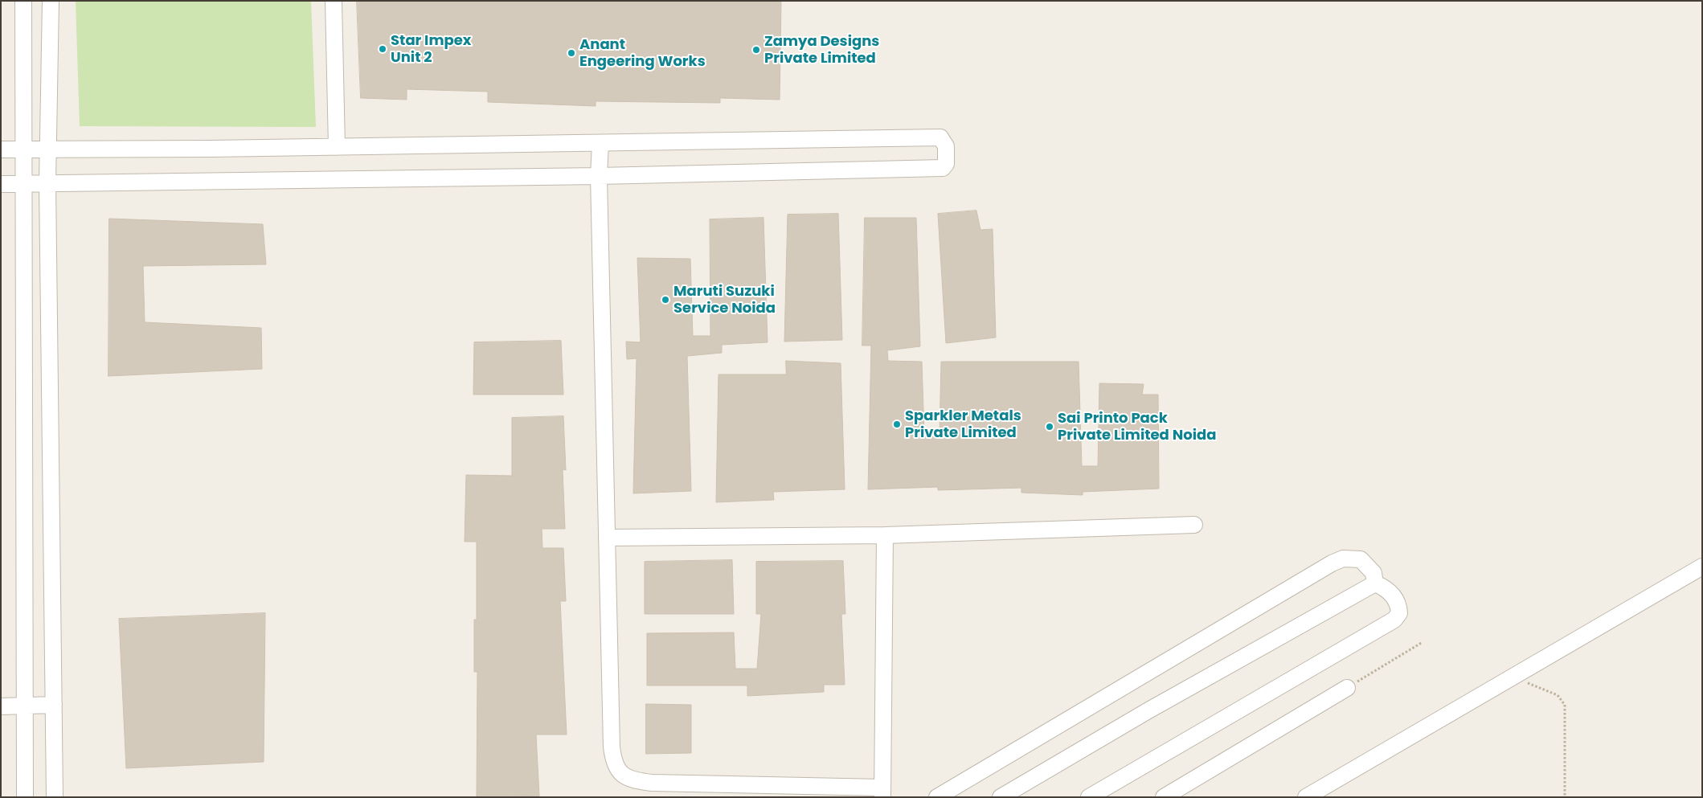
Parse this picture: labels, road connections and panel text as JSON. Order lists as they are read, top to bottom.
{
  "places": [
    "Star Impex Unit 2",
    "Zamya Designs Private Limited",
    "Anant Engeering Works",
    "Maruti Suzuki Service Noida",
    "Sparkler Metals Private Limited",
    "Sai Printo Pack Private Limited Noida"
  ]
}
